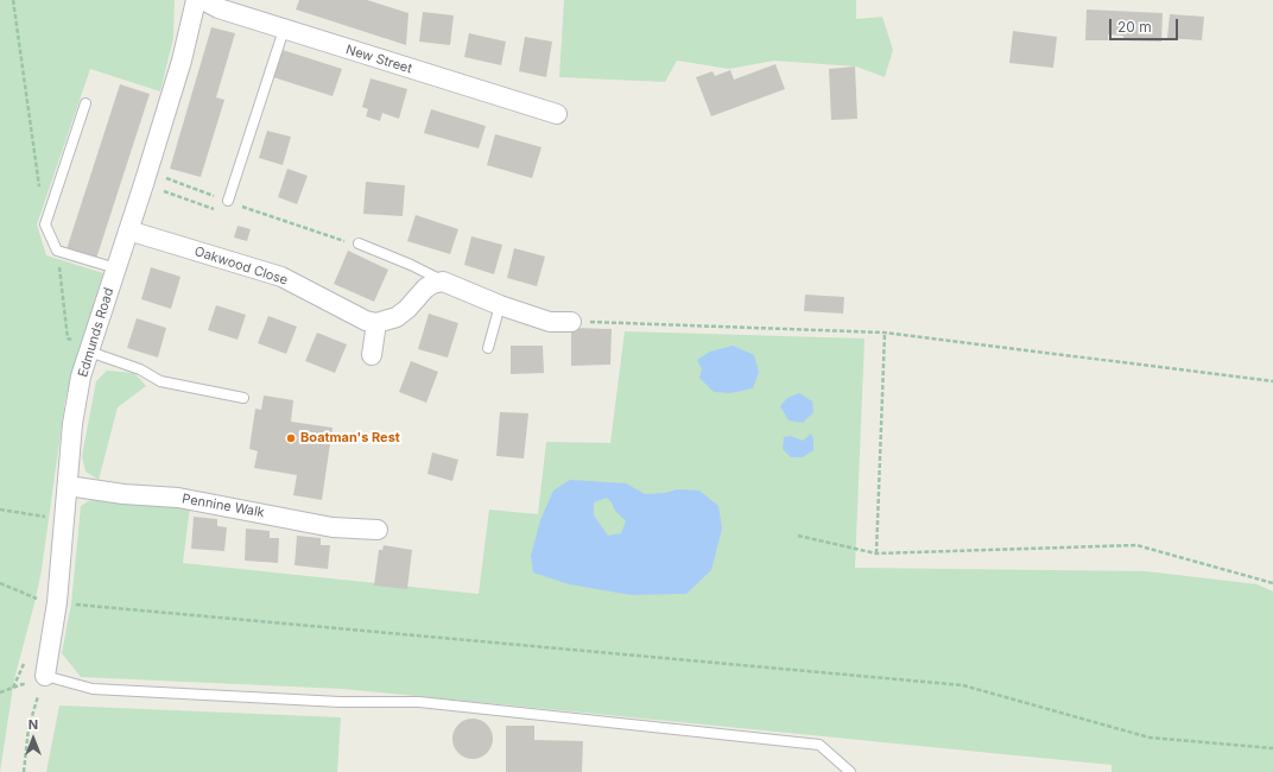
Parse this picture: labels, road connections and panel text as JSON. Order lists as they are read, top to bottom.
{
  "streets": {
    "street": [
      "New Street",
      "Oakwood Close",
      "Edmunds Road",
      "Pennine Walk"
    ]
  },
  "crossings": [
    ["Oakwood Close", "Edmunds Road"],
    ["Edmunds Road", "Pennine Walk"]
  ],
  "places": ["Boatman's Rest"],
  "scale_bar": "20 m",
  "north": "top"
}
